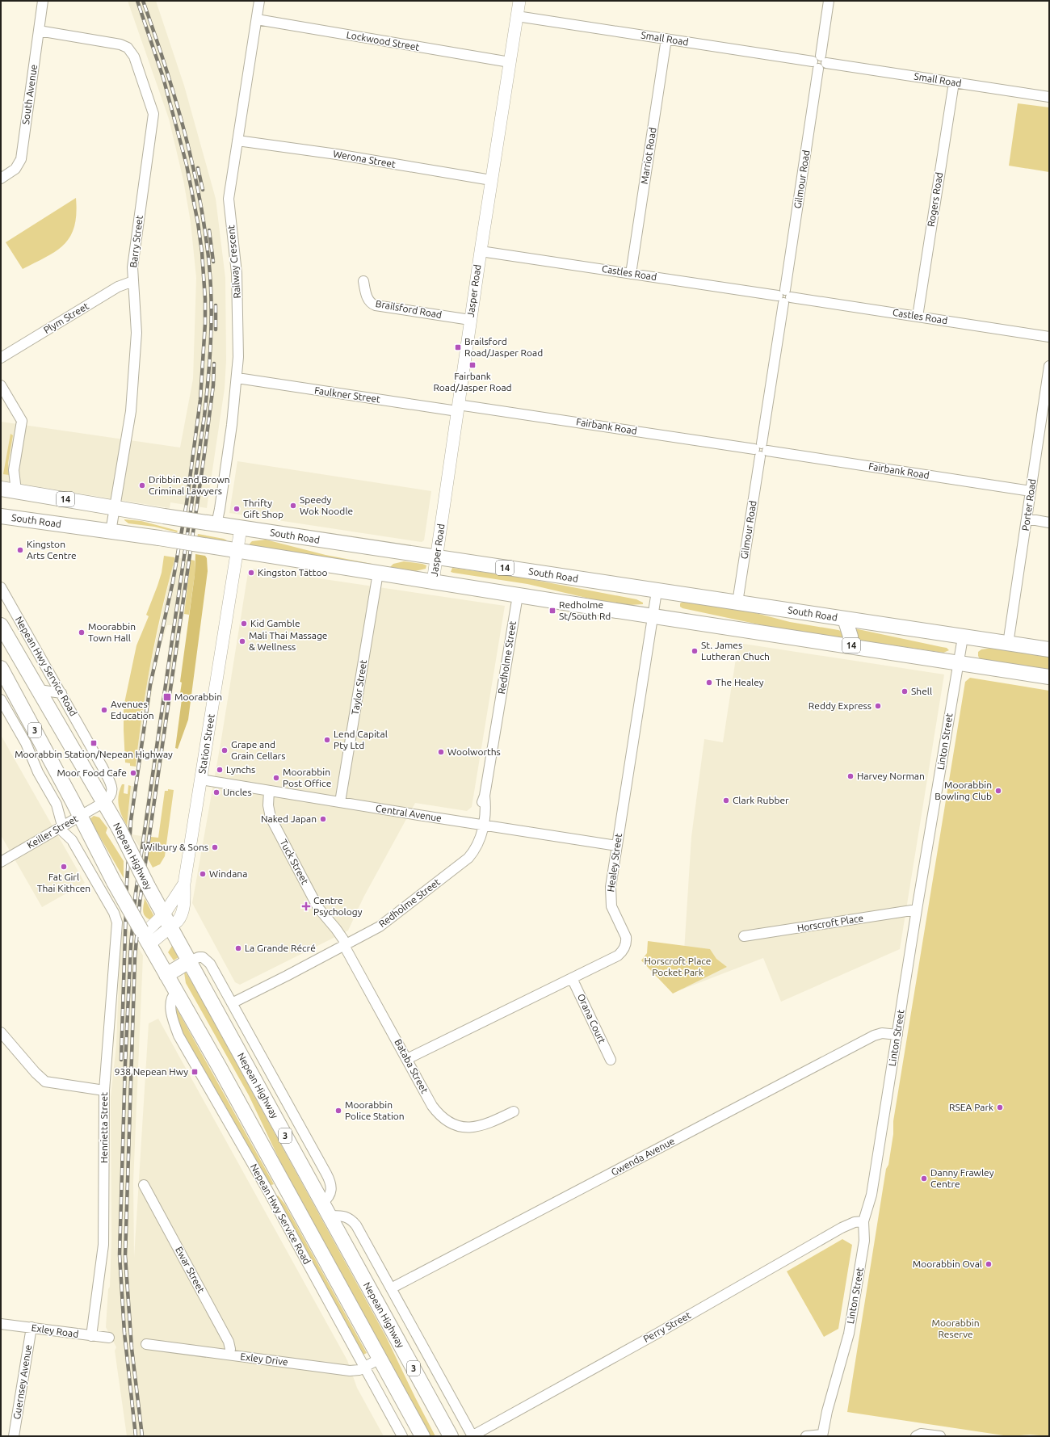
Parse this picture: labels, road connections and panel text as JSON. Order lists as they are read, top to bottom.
{
  "streets": {
    "highway": [
      "14",
      "South Road",
      "3",
      "Nepean Highway"
    ],
    "main road": ["Jasper Road", "Station Street"],
    "street": [
      "Small Road",
      "Lockwood Street",
      "South Avenue",
      "Marriot Road",
      "Werona Street",
      "Gilmour Road",
      "Rogers Road",
      "Barry Street",
      "Railway Crescent",
      "Castles Road",
      "Brailsford Road",
      "Plym Street",
      "Faulkner Street",
      "Fairbank Road",
      "Porter Road",
      "Redholme Street",
      "Nepean Hwy Service Road",
      "Taylor Street",
      "Linton Street",
      "Central Avenue",
      "Keiller Street",
      "Tuck Street",
      "Healey Street",
      "Horscroft Place",
      "Orana Court",
      "Bataba Street",
      "Henrietta Street",
      "Gwenda Avenue",
      "Ewar Street",
      "Perry Street",
      "Exley Road",
      "Exley Drive",
      "Guernsey Avenue"
    ]
  },
  "crossings": [
    ["Small Road", "Marriot Road"],
    ["Small Road", "Gilmour Road"],
    ["Small Road", "Rogers Road"],
    ["Small Road", "Jasper Road"],
    ["Lockwood Street", "Railway Crescent"],
    ["Lockwood Street", "Jasper Road"],
    ["South Avenue", "Barry Street"],
    ["Marriot Road", "Castles Road"],
    ["Werona Street", "Railway Crescent"],
    ["Werona Street", "Jasper Road"],
    ["Gilmour Road", "Castles Road"],
    ["Gilmour Road", "Fairbank Road"],
    ["Gilmour Road", "South Road"],
    ["Rogers Road", "Castles Road"],
    ["Barry Street", "Plym Street"],
    ["Barry Street", "South Road"],
    ["Railway Crescent", "Faulkner Street"],
    ["Railway Crescent", "South Road"],
    ["Castles Road", "Jasper Road"],
    ["Jasper Road", "Brailsford Road"],
    ["Jasper Road", "Faulkner Street"],
    ["Jasper Road", "Fairbank Road"],
    ["Jasper Road", "South Road"],
    ["Faulkner Street", "Fairbank Road"],
    ["Fairbank Road", "Porter Road"],
    ["Porter Road", "South Road"],
    ["South Road", "Redholme Street"],
    ["South Road", "Taylor Street"],
    ["South Road", "Linton Street"],
    ["South Road", "Station Street"],
    ["South Road", "Healey Street"],
    ["Redholme Street", "Central Avenue"],
    ["Redholme Street", "Tuck Street"],
    ["Redholme Street", "Bataba Street"],
    ["Nepean Hwy Service Road", "3"],
    ["Nepean Hwy Service Road", "Keiller Street"],
    ["Nepean Hwy Service Road", "Nepean Highway"],
    ["Nepean Hwy Service Road", "Exley Drive"],
    ["Taylor Street", "Central Avenue"],
    ["3", "Station Street"],
    ["3", "Keiller Street"],
    ["3", "Exley Drive"],
    ["Linton Street", "Horscroft Place"],
    ["Linton Street", "Gwenda Avenue"],
    ["Linton Street", "Perry Street"],
    ["Station Street", "Central Avenue"],
    ["Station Street", "Nepean Highway"],
    ["Central Avenue", "Tuck Street"],
    ["Central Avenue", "Healey Street"],
    ["Keiller Street", "Nepean Highway"],
    ["Keiller Street", "Henrietta Street"],
    ["Tuck Street", "Bataba Street"],
    ["Healey Street", "Orana Court"],
    ["Healey Street", "Bataba Street"],
    ["Henrietta Street", "Exley Road"],
    ["Ewar Street", "Exley Drive"],
    ["Exley Road", "Guernsey Avenue"]
  ],
  "parks": ["Horscroft Place Pocket Park", "Moorabbin Reserve"],
  "places": {
    "transit": [
      "Brailsford Road/Jasper Road",
      "Fairbank Road/Jasper Road",
      "Redholme St/South Rd",
      "Moorabbin",
      "Moorabbin Station/Nepean Highway",
      "938 Nepean Hwy"
    ],
    "other": [
      "Dribbin and Brown Criminal Lawyers",
      "Speedy Wok Noodle",
      "Thrifty Gift Shop",
      "Kingston Arts Centre",
      "Kingston Tattoo",
      "Kid Gamble",
      "Moorabbin Town Hall",
      "Mali Thai Massage & Wellness",
      "St. James Lutheran Chuch",
      "The Healey",
      "Shell",
      "Reddy Express",
      "Avenues Education",
      "Lend Capital Pty Ltd",
      "Grape and Grain Cellars",
      "Woolworths",
      "Lynchs",
      "Moor Food Cafe",
      "Harvey Norman",
      "Moorabbin Post Office",
      "Moorabbin Bowling Club",
      "Uncles",
      "Clark Rubber",
      "Naked Japan",
      "Wilbury & Sons",
      "Fat Girl Thai Kithcen",
      "Windana",
      "La Grande Récré",
      "RSEA Park",
      "Moorabbin Police Station",
      "Danny Frawley Centre",
      "Moorabbin Oval"
    ],
    "health": ["Centre Psychology"]
  }
}
